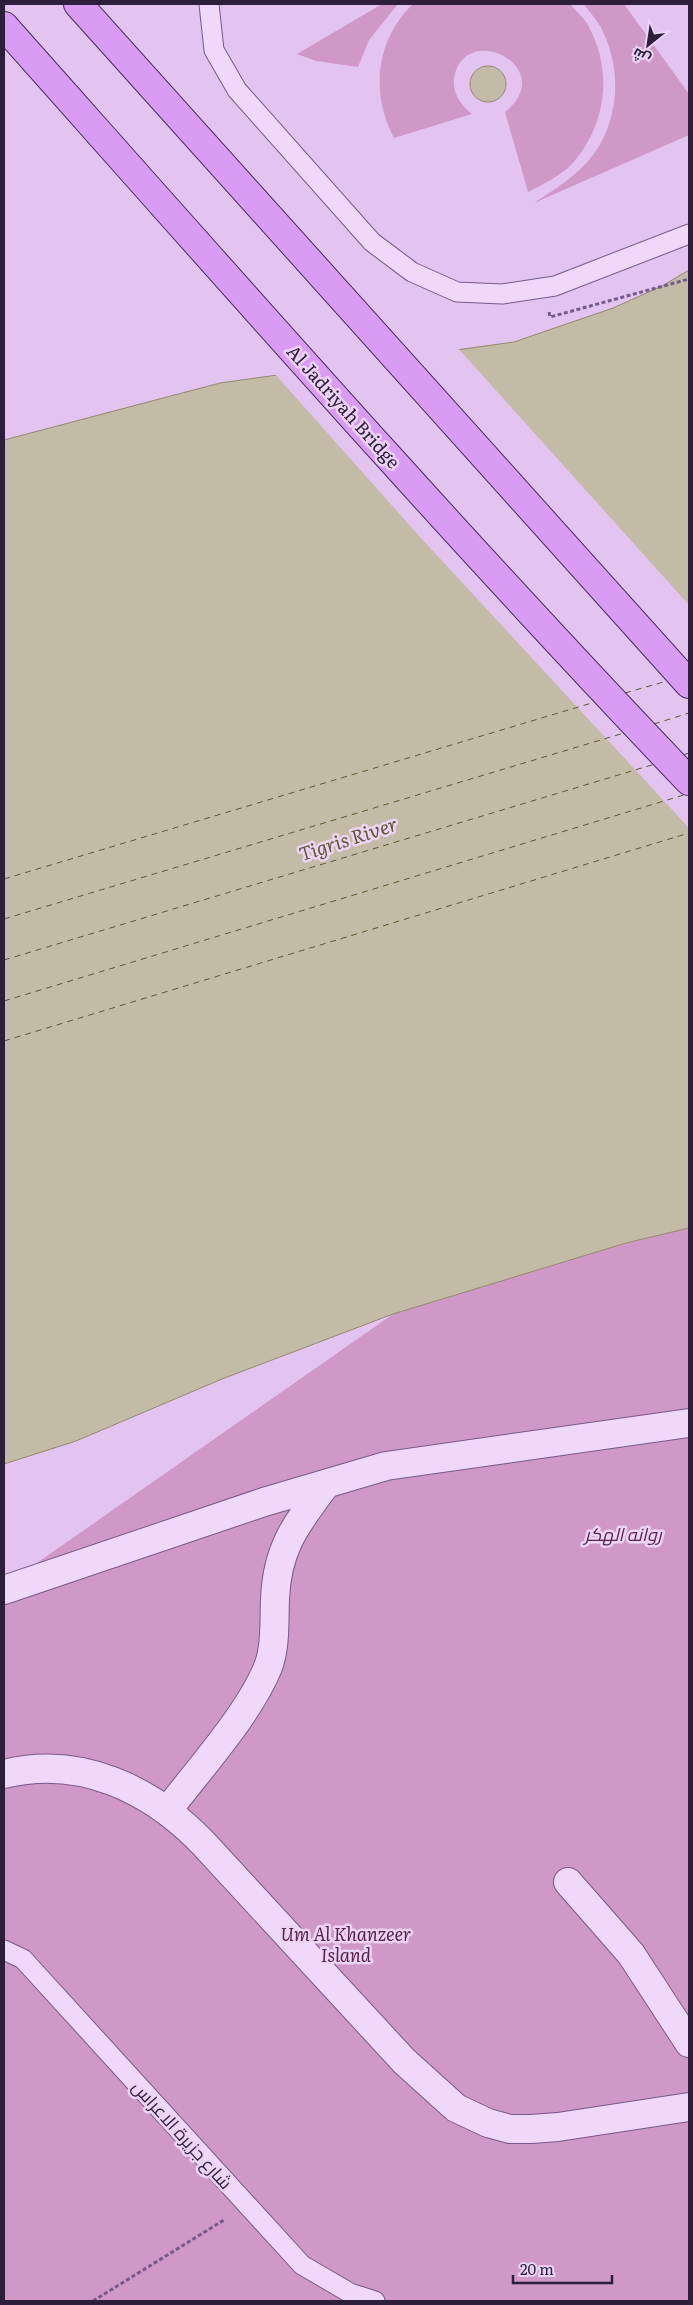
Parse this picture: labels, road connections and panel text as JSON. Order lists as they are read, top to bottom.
{
  "streets": {
    "main road": ["Al Jadriyah Bridge"],
    "lane": ["شارع جزيرة الاعراس"]
  },
  "water": ["Tigris River"],
  "parks": ["روانه الهكر", "Um Al Khanzeer Island"],
  "scale_bar": "20 m",
  "north": "bottom left"
}
